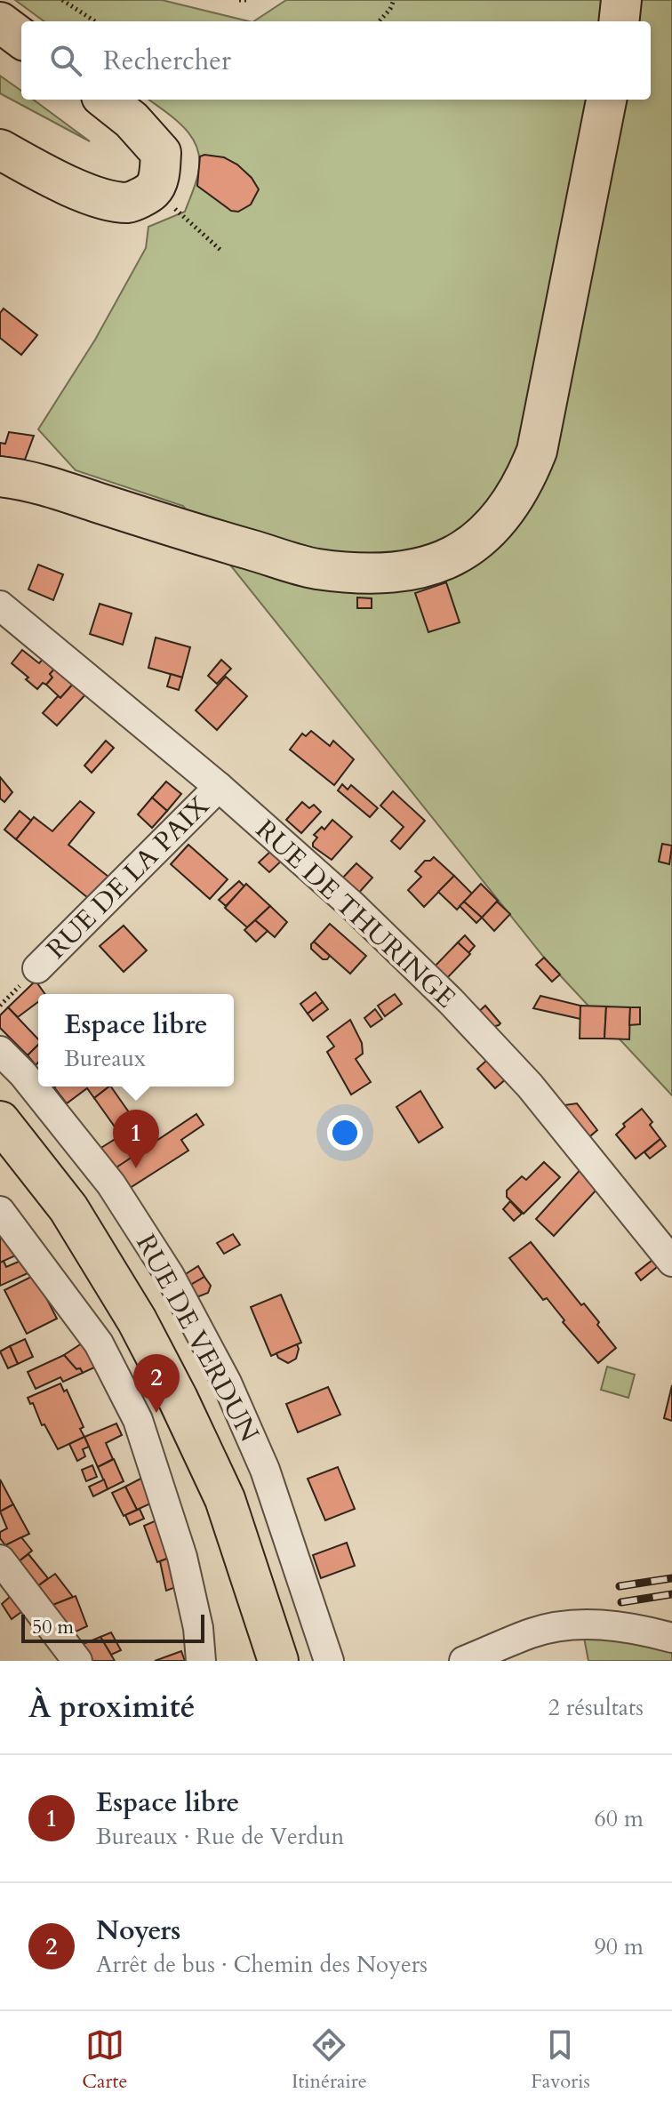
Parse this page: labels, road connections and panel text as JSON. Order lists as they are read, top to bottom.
{
  "streets": {
    "street": ["RUE DE LA PAIX", "RUE DE THURINGE", "RUE DE VERDUN"]
  },
  "crossings": [
    ["RUE DE LA PAIX", "RUE DE THURINGE"]
  ],
  "scale_bar": "50 m",
  "page": {
    "search": "Rechercher",
    "popup": ["Espace libre", "Bureaux"],
    "pins": ["1", "2"],
    "scale": "50 m",
    "heading": ["À proximité", "2 résultats"],
    "list": [
      {
        "mark": "1",
        "name": "Espace libre",
        "note": "Bureaux · Rue de Verdun",
        "value": "60 m"
      },
      {
        "mark": "2",
        "name": "Noyers",
        "note": "Arrêt de bus · Chemin des Noyers",
        "value": "90 m"
      }
    ],
    "nav": ["Carte", "Itinéraire", "Favoris"]
  }
}
